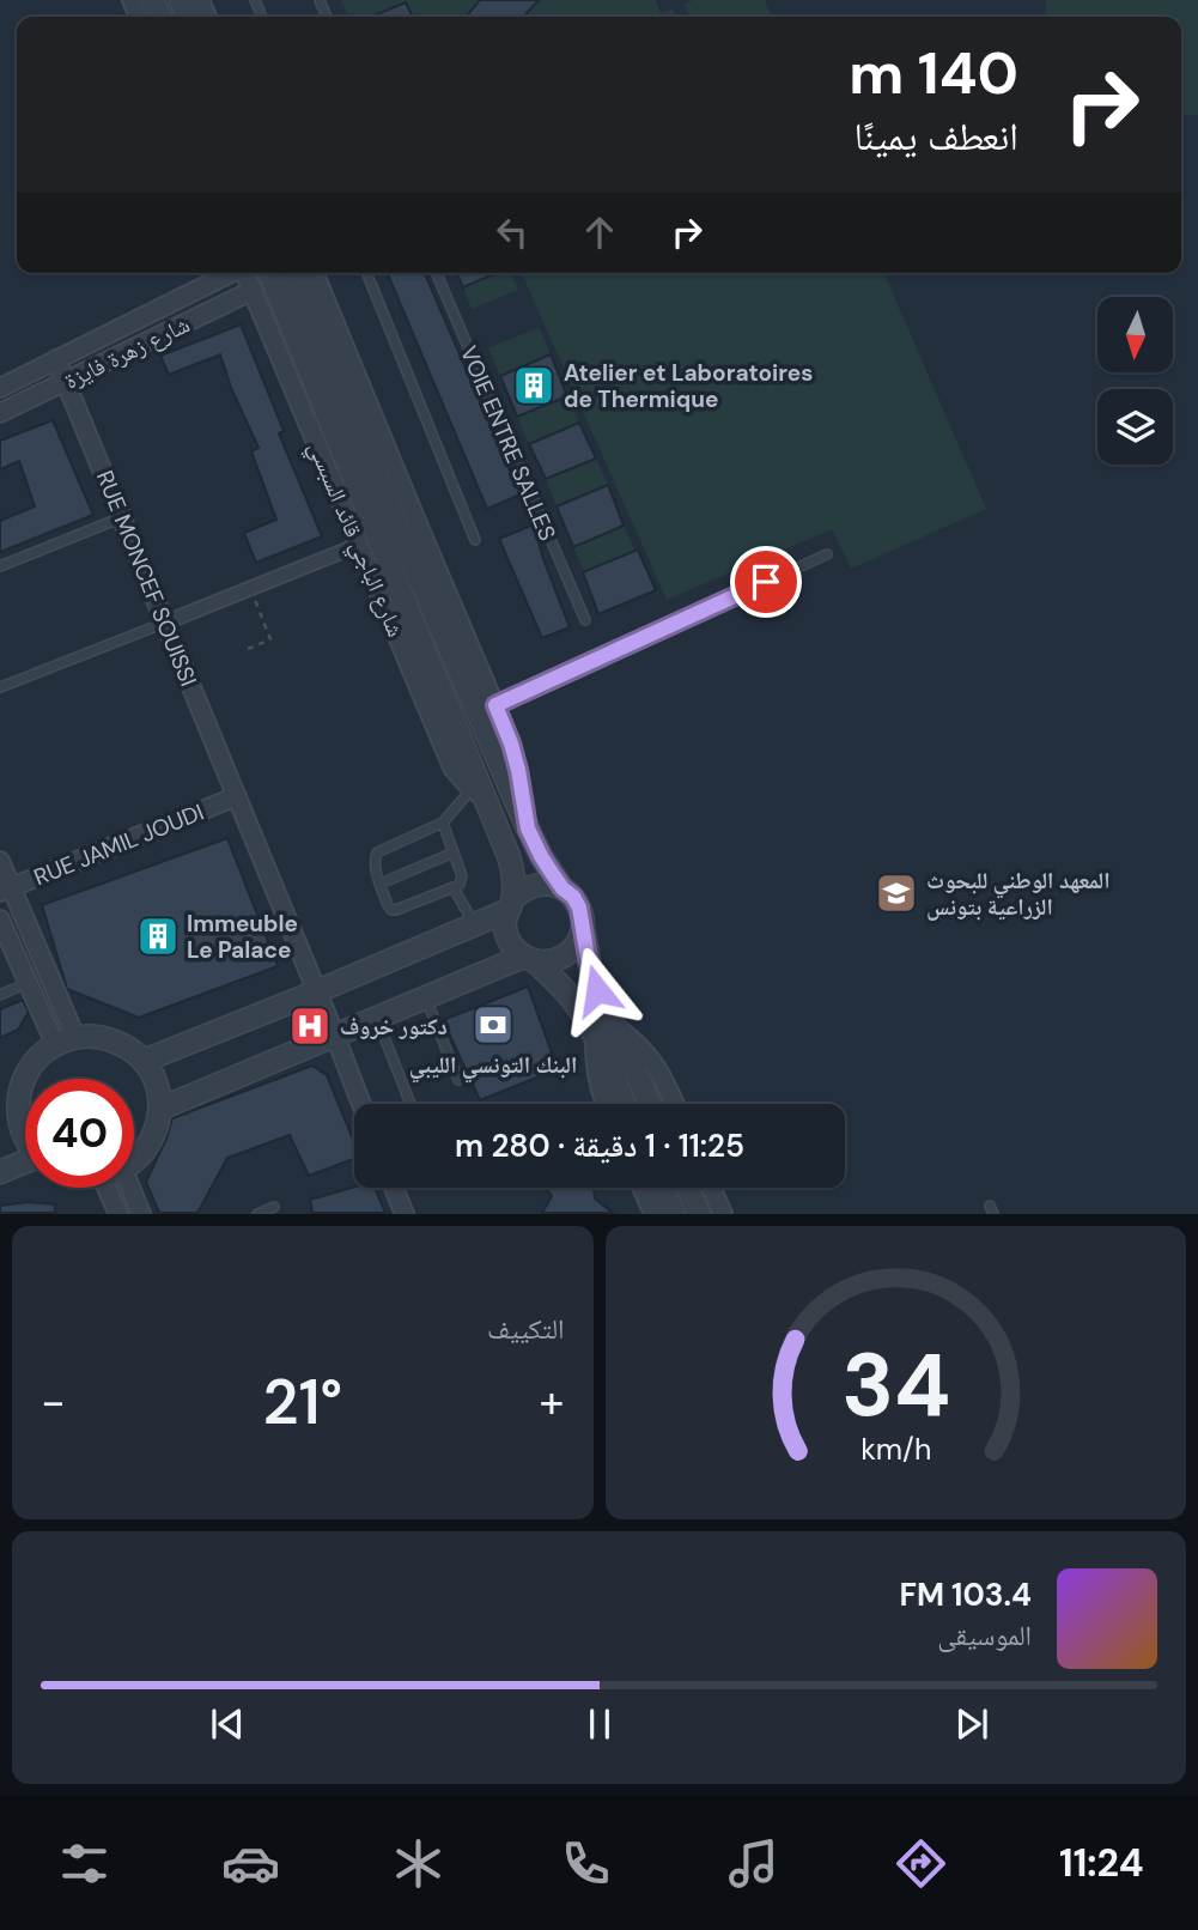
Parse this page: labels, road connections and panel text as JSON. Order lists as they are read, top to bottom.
{
  "streets": {
    "street": [
      "شارع زهرة فايزة",
      "شارع الباجي قائد السبسي",
      "RUE MONCEF SOUISSI",
      "RUE JAMIL JOUDI"
    ],
    "lane": ["VOIE ENTRE SALLES"]
  },
  "crossings": [
    ["شارع زهرة فايزة", "شارع الباجي قائد السبسي"],
    ["شارع زهرة فايزة", "RUE MONCEF SOUISSI"],
    ["RUE MONCEF SOUISSI", "RUE JAMIL JOUDI"]
  ],
  "places": {
    "building": ["Atelier et Laboratoires de Thermique", "Immeuble Le Palace"],
    "school or university": ["المعهد الوطني للبحوث الزراعية بتونس"],
    "bank": ["البنك التونسي الليبي"],
    "hospital": ["دكتور خروف"]
  },
  "north": "bottom",
  "page": {
    "turn": ["140 m", "انعطف يمينًا"],
    "limit": "40",
    "trip": "11:25 · 1 دقيقة · 280 m",
    "tile": "التكييف",
    "heat": ["−", "21°", "+"],
    "song": ["103.4 FM", "الموسيقى"],
    "tabs": "11:24",
    "gauge": ["34", "km/h"]
  }
}
